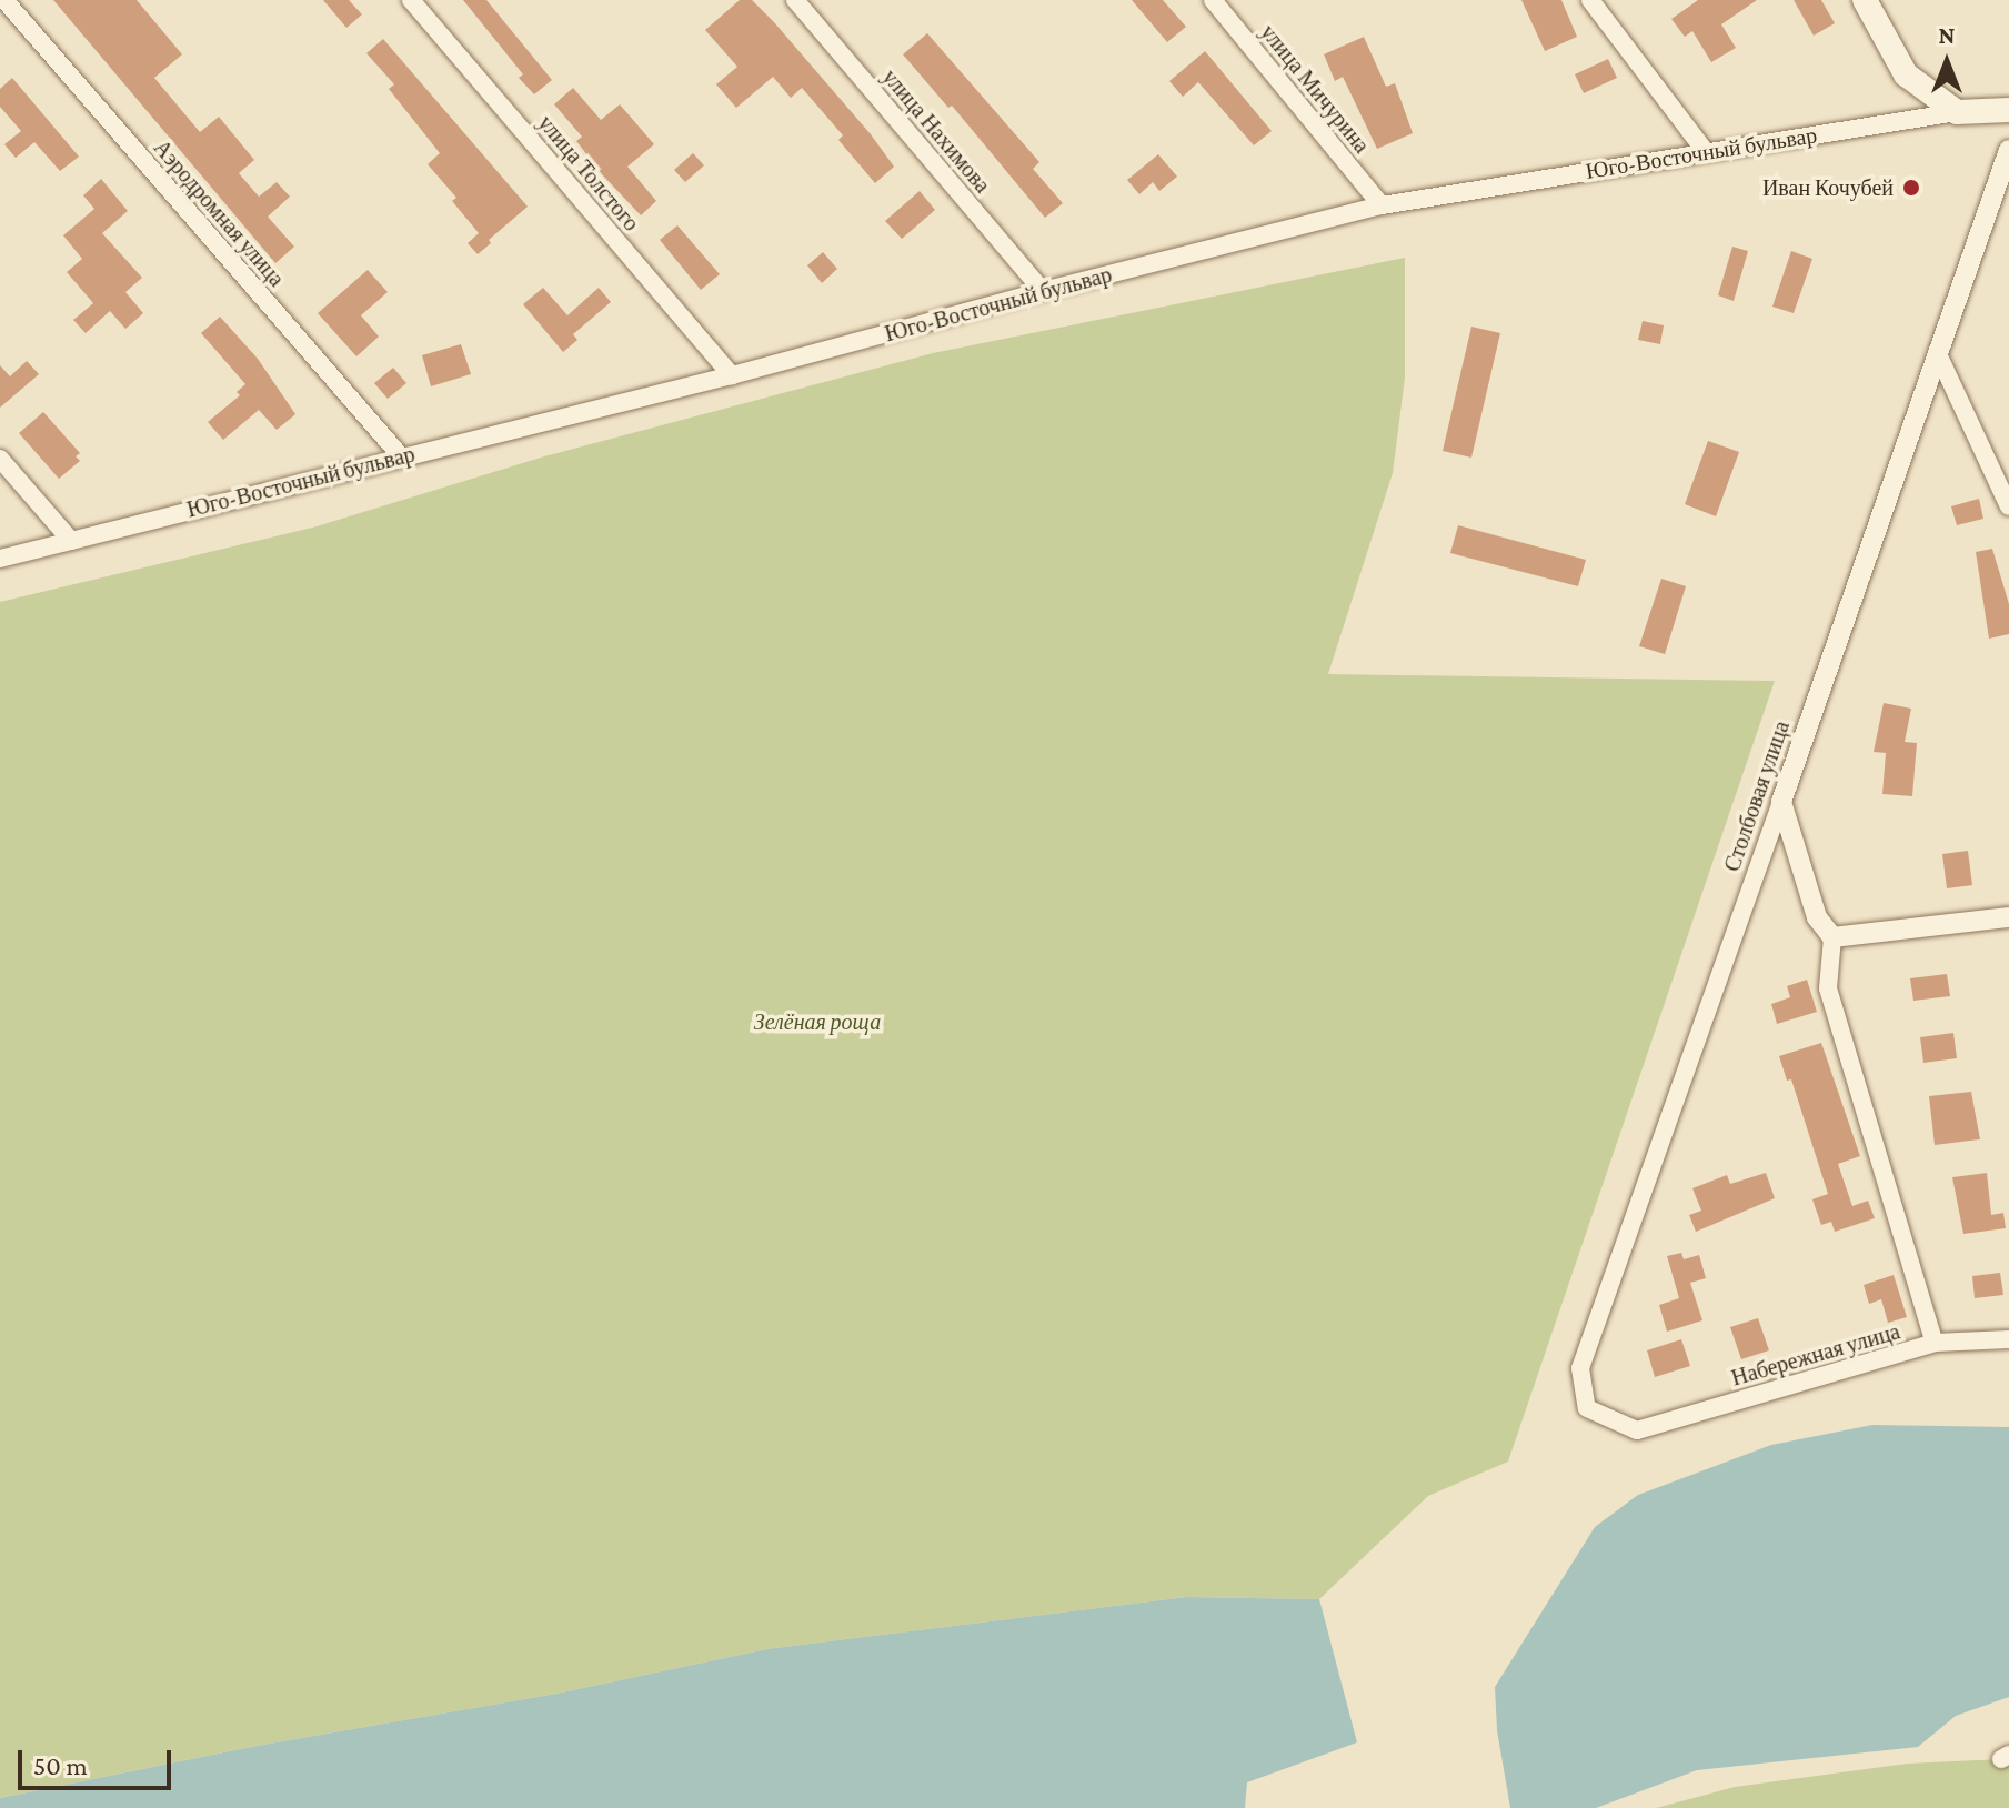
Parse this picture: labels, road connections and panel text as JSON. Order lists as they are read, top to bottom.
{
  "streets": {
    "main road": ["Юго-Восточный бульвар"],
    "street": [
      "улица Мичурина",
      "улица Нахимова",
      "улица Толстого",
      "Аэродромная улица",
      "Столбовая улица",
      "Набережная улица"
    ]
  },
  "crossings": [
    ["улица Мичурина", "Юго-Восточный бульвар"],
    ["улица Нахимова", "Юго-Восточный бульвар"],
    ["Юго-Восточный бульвар", "улица Толстого"],
    ["Юго-Восточный бульвар", "Аэродромная улица"],
    ["Столбовая улица", "Набережная улица"]
  ],
  "parks": ["Зелёная роща"],
  "places": ["Иван Кочубей"],
  "scale_bar": "50 m",
  "north": "top"
}
